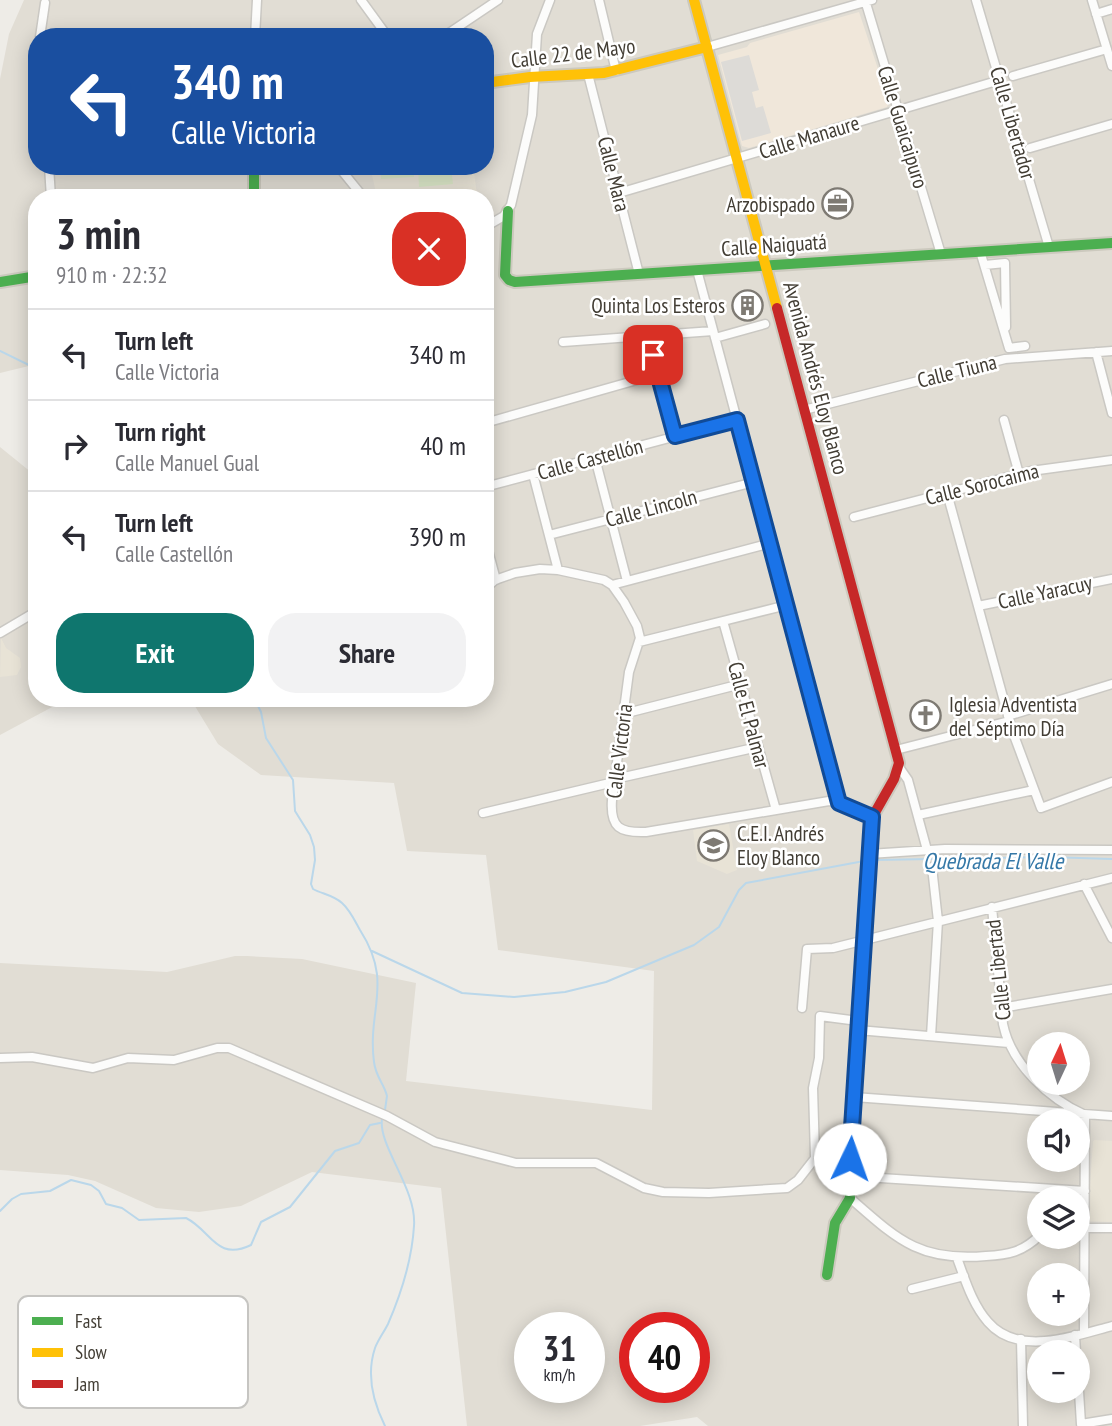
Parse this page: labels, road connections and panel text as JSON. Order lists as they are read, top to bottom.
{
  "streets": {
    "street": [
      "Calle 22 de Mayo",
      "Calle Libertador",
      "Calle Guaicaipuro",
      "Calle Manaure",
      "Calle Mara",
      "Calle Naiguatá",
      "Calle Tiuna",
      "Avenida Andrés Eloy Blanco",
      "Calle Castellón",
      "Calle Sorocaima",
      "Calle Lincoln",
      "Calle Yaracuy",
      "Calle El Palmar",
      "Calle Victoria",
      "Calle Libertad"
    ]
  },
  "crossings": [
    ["Calle 22 de Mayo", "Calle Mara"],
    ["Calle 22 de Mayo", "Avenida Andrés Eloy Blanco"],
    ["Calle Libertador", "Calle Manaure"],
    ["Calle Libertador", "Calle Naiguatá"],
    ["Calle Guaicaipuro", "Calle Manaure"],
    ["Calle Guaicaipuro", "Calle Naiguatá"],
    ["Calle Manaure", "Calle Mara"],
    ["Calle Manaure", "Avenida Andrés Eloy Blanco"],
    ["Calle Mara", "Calle Naiguatá"],
    ["Calle Naiguatá", "Avenida Andrés Eloy Blanco"],
    ["Calle Tiuna", "Avenida Andrés Eloy Blanco"],
    ["Avenida Andrés Eloy Blanco", "Calle Sorocaima"],
    ["Calle El Palmar", "Calle Victoria"]
  ],
  "water": ["Quebrada El Valle"],
  "places": {
    "office": ["Arzobispado"],
    "building": ["Quinta Los Esteros"],
    "church": ["Iglesia Adventista del Séptimo Día"],
    "school or university": ["C.E.I. Andrés Eloy Blanco"]
  },
  "legend": ["Fast", "Slow", "Jam"],
  "north": "top",
  "page": {
    "turn": ["340 m", "Calle Victoria"],
    "heading": ["3 min", "910 m · 22:32"],
    "list": [
      {
        "name": "Turn left",
        "note": "Calle Victoria",
        "value": "340 m"
      },
      {
        "name": "Turn right",
        "note": "Calle Manuel Gual",
        "value": "40 m"
      },
      {
        "name": "Turn left",
        "note": "Calle Castellón",
        "value": "390 m"
      }
    ],
    "buttons": ["Exit", "Share"],
    "map_buttons": ["+", "−"],
    "speed": "31 km/h",
    "limit": "40"
  }
}
